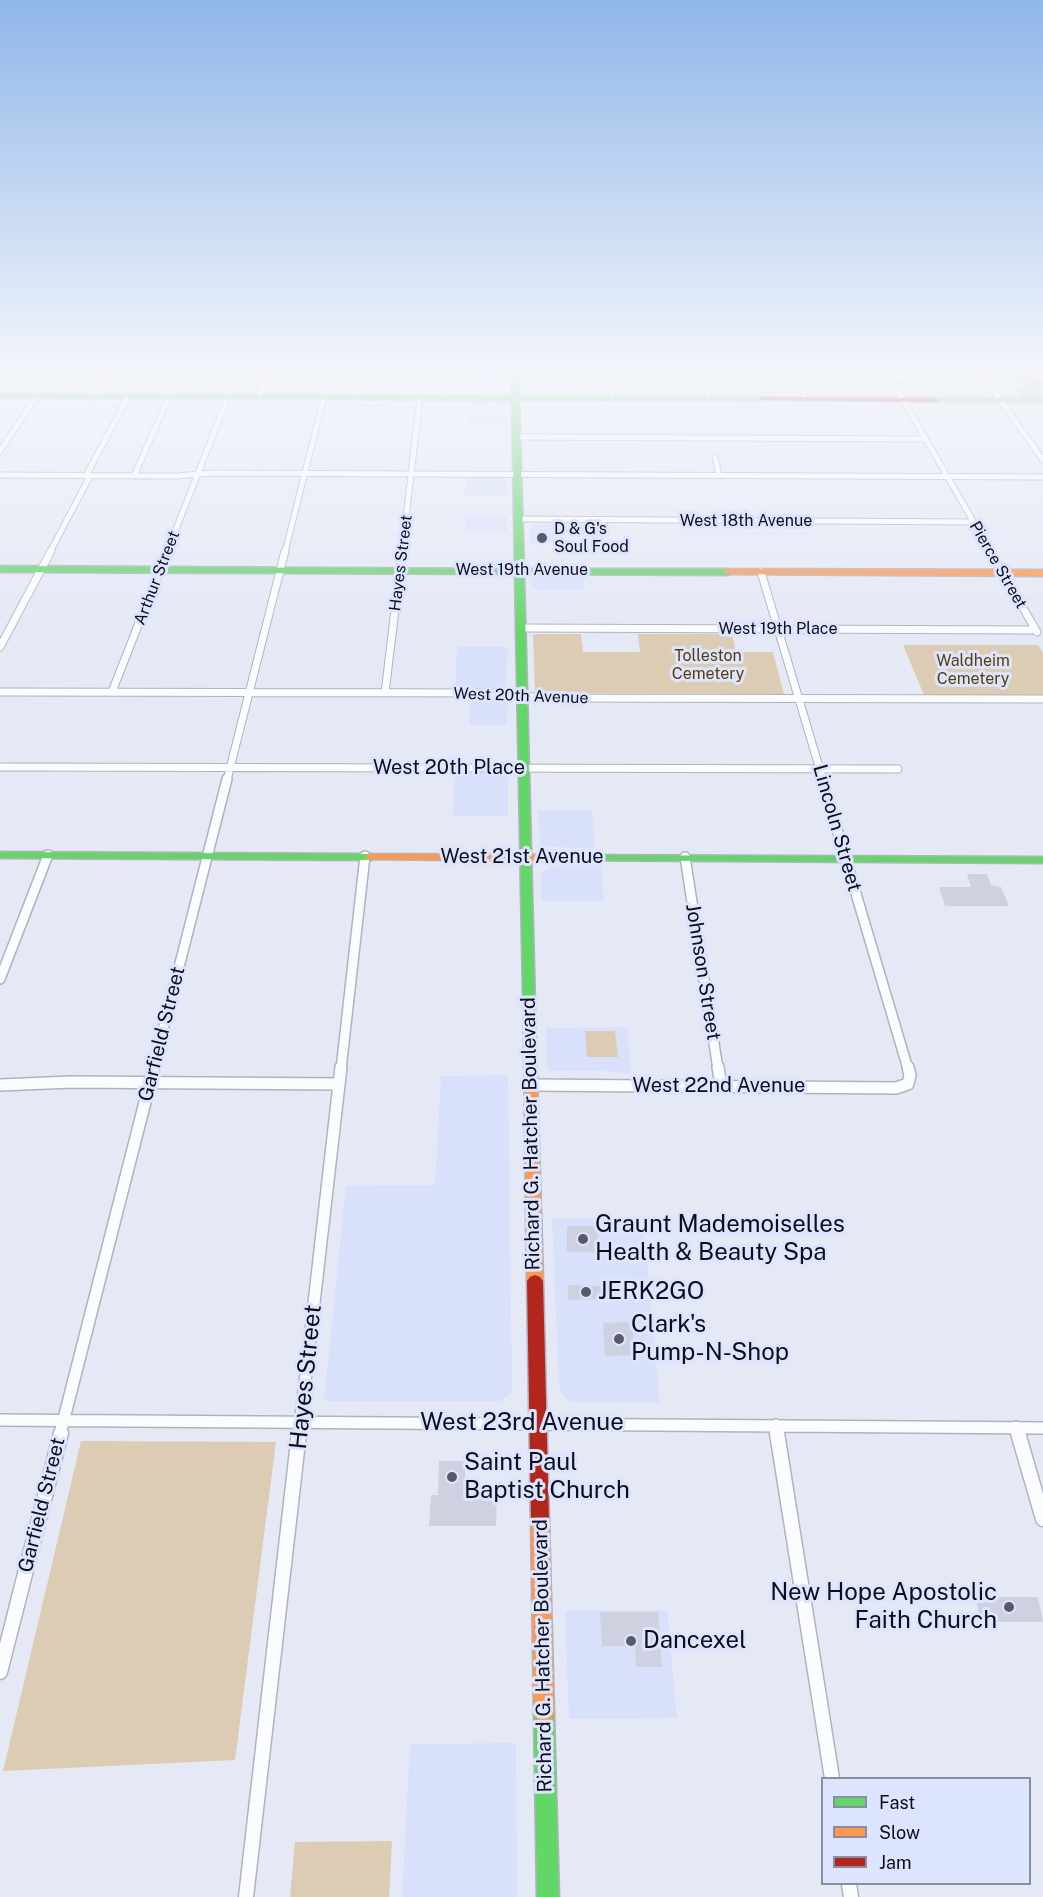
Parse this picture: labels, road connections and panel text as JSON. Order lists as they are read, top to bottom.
{
  "streets": {
    "main road": ["West 19th Avenue", "West 21st Avenue", "Richard G. Hatcher Boulevard"],
    "street": [
      "West 18th Avenue",
      "Hayes Street",
      "Pierce Street",
      "Arthur Street",
      "West 19th Place",
      "West 20th Avenue",
      "West 20th Place",
      "Lincoln Street",
      "Johnson Street",
      "Garfield Street",
      "West 22nd Avenue",
      "West 23rd Avenue"
    ]
  },
  "crossings": [
    ["West 18th Avenue", "Pierce Street"],
    ["West 18th Avenue", "Richard G. Hatcher Boulevard"],
    ["Hayes Street", "West 19th Avenue"],
    ["Hayes Street", "West 20th Avenue"],
    ["Hayes Street", "West 21st Avenue"],
    ["Hayes Street", "West 23rd Avenue"],
    ["Pierce Street", "West 19th Avenue"],
    ["Pierce Street", "West 19th Place"],
    ["West 19th Avenue", "Arthur Street"],
    ["West 19th Avenue", "Lincoln Street"],
    ["West 19th Avenue", "Garfield Street"],
    ["West 19th Avenue", "Richard G. Hatcher Boulevard"],
    ["Arthur Street", "West 20th Avenue"],
    ["West 19th Place", "Lincoln Street"],
    ["West 19th Place", "Richard G. Hatcher Boulevard"],
    ["West 20th Avenue", "Lincoln Street"],
    ["West 20th Avenue", "Garfield Street"],
    ["West 20th Avenue", "Richard G. Hatcher Boulevard"],
    ["West 20th Place", "Lincoln Street"],
    ["West 20th Place", "Garfield Street"],
    ["West 20th Place", "Richard G. Hatcher Boulevard"],
    ["Lincoln Street", "West 21st Avenue"],
    ["Lincoln Street", "West 22nd Avenue"],
    ["West 21st Avenue", "Johnson Street"],
    ["West 21st Avenue", "Garfield Street"],
    ["West 21st Avenue", "Richard G. Hatcher Boulevard"],
    ["Johnson Street", "West 22nd Avenue"],
    ["Garfield Street", "West 23rd Avenue"],
    ["West 22nd Avenue", "Richard G. Hatcher Boulevard"],
    ["Richard G. Hatcher Boulevard", "West 23rd Avenue"]
  ],
  "parks": ["Tolleston Cemetery", "Waldheim Cemetery"],
  "places": [
    "D & G's Soul Food",
    "Graunt Mademoiselles Health & Beauty Spa",
    "JERK2GO",
    "Clark's Pump-N-Shop",
    "Saint Paul Baptist Church",
    "New Hope Apostolic Faith Church",
    "Dancexel"
  ],
  "legend": ["Fast", "Slow", "Jam"]
}
